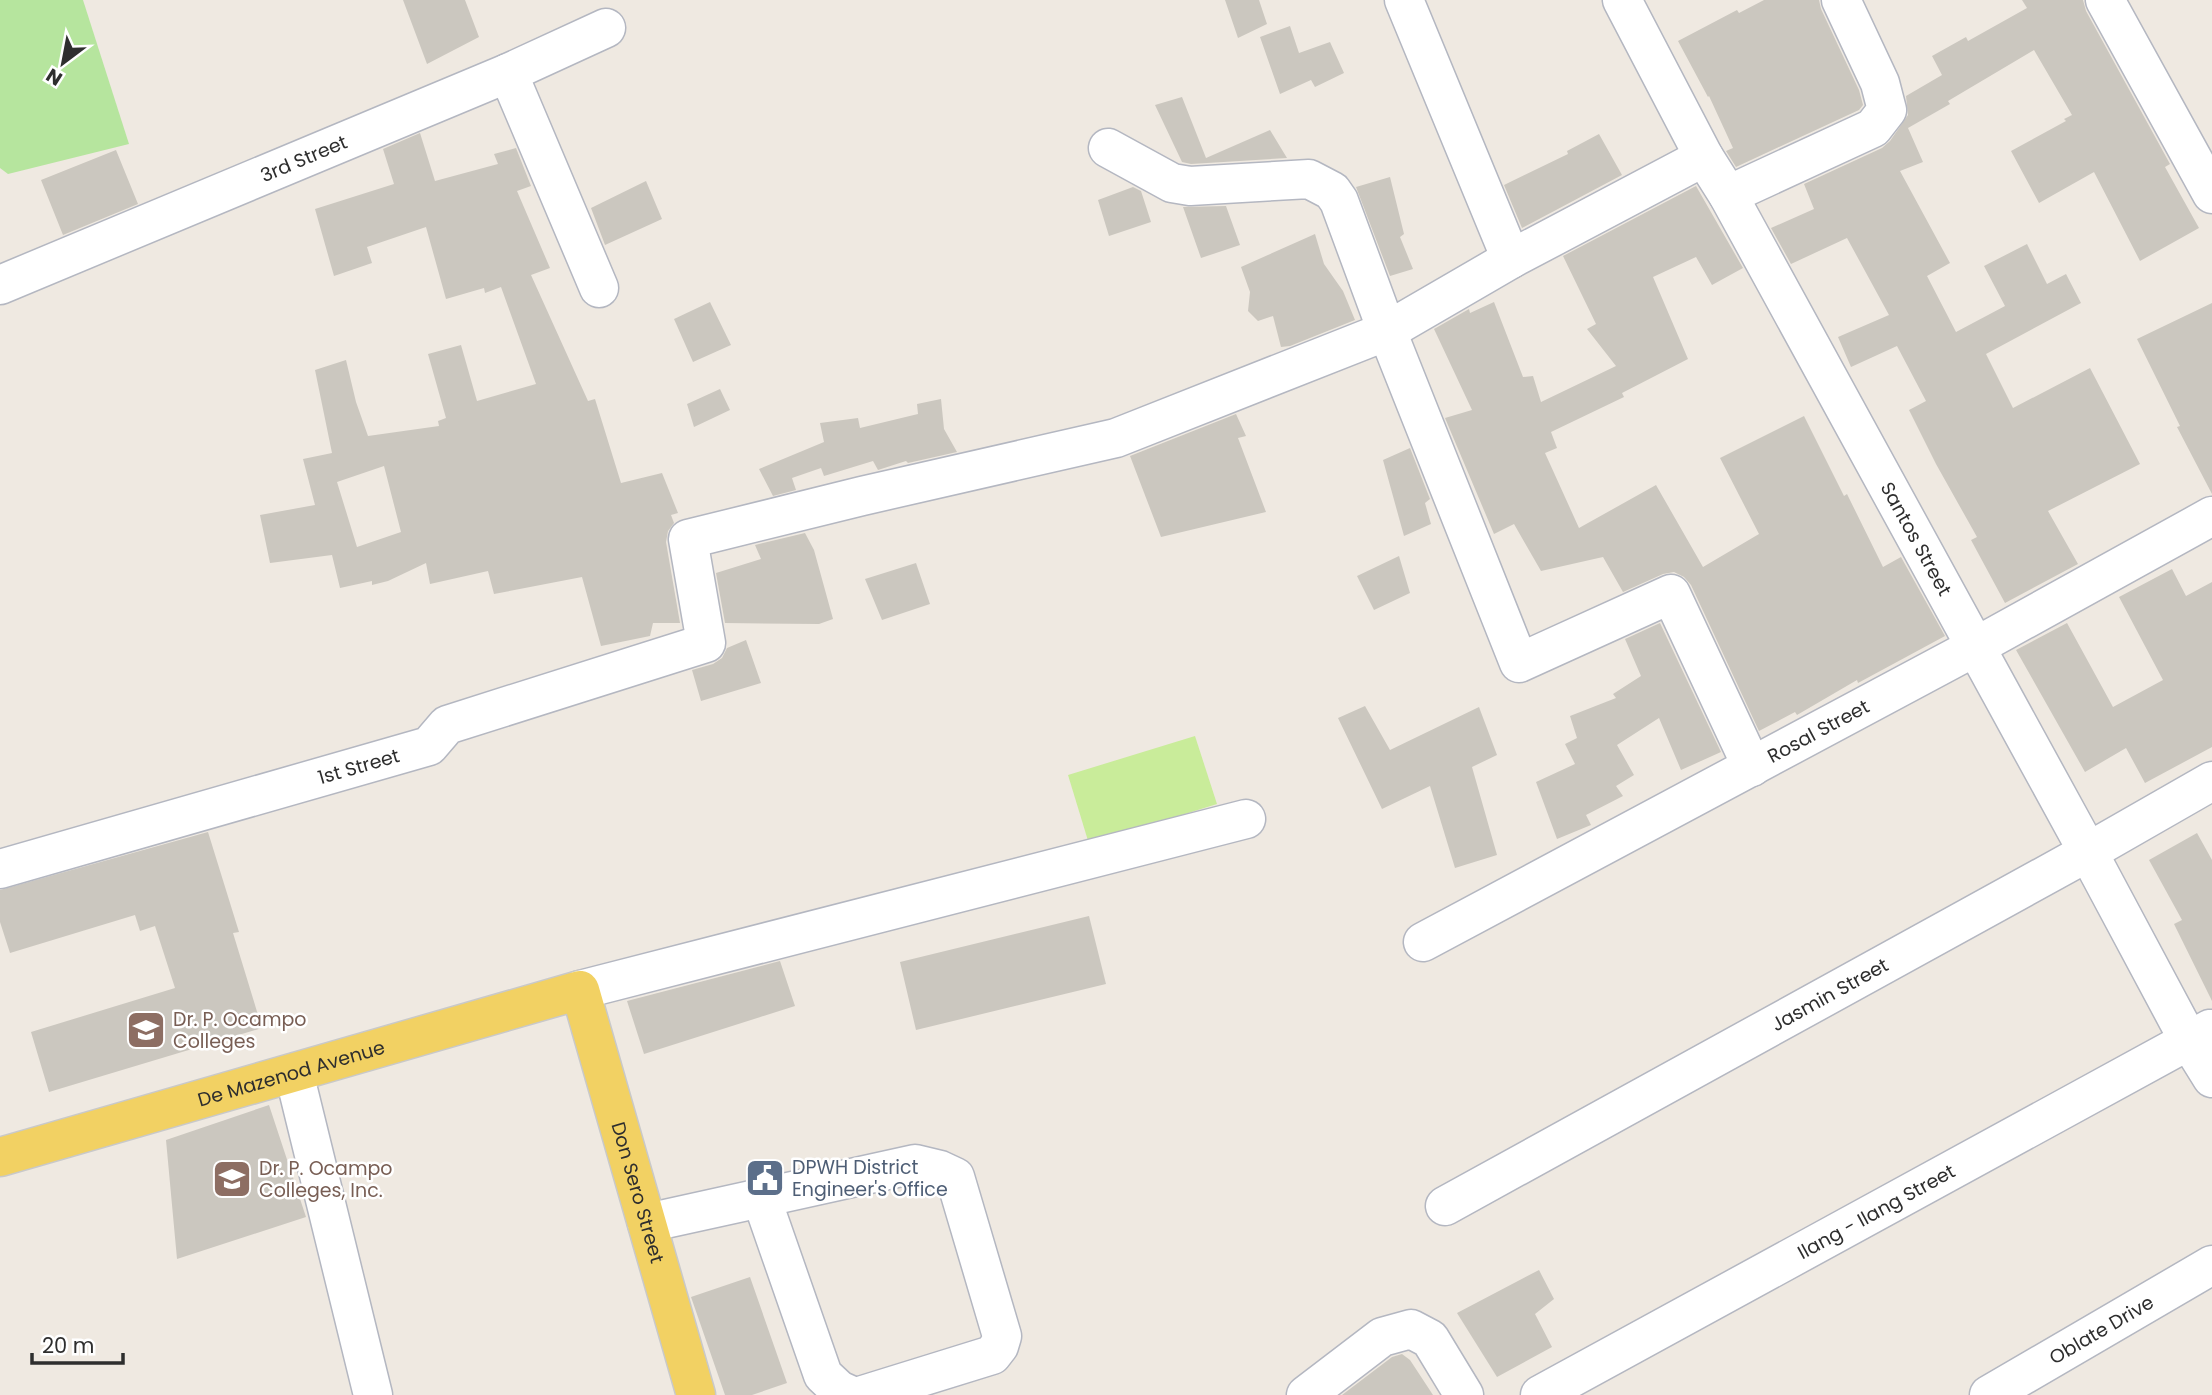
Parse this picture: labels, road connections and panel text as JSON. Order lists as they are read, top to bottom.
{
  "streets": {
    "main road": ["De Mazenod Avenue", "Don Sero Street"],
    "street": [
      "3rd Street",
      "Santos Street",
      "Rosal Street",
      "1st Street",
      "Jasmin Street",
      "Ilang - Ilang Street",
      "Oblate Drive"
    ]
  },
  "crossings": [
    ["Santos Street", "Rosal Street"],
    ["Santos Street", "Jasmin Street"],
    ["Santos Street", "Ilang - Ilang Street"],
    ["De Mazenod Avenue", "Don Sero Street"]
  ],
  "places": {
    "school or university": ["Dr. P. Ocampo Colleges", "Dr. P. Ocampo Colleges, Inc."],
    "public building": ["DPWH District Engineer's Office"]
  },
  "scale_bar": "20 m",
  "north": "bottom left"
}
